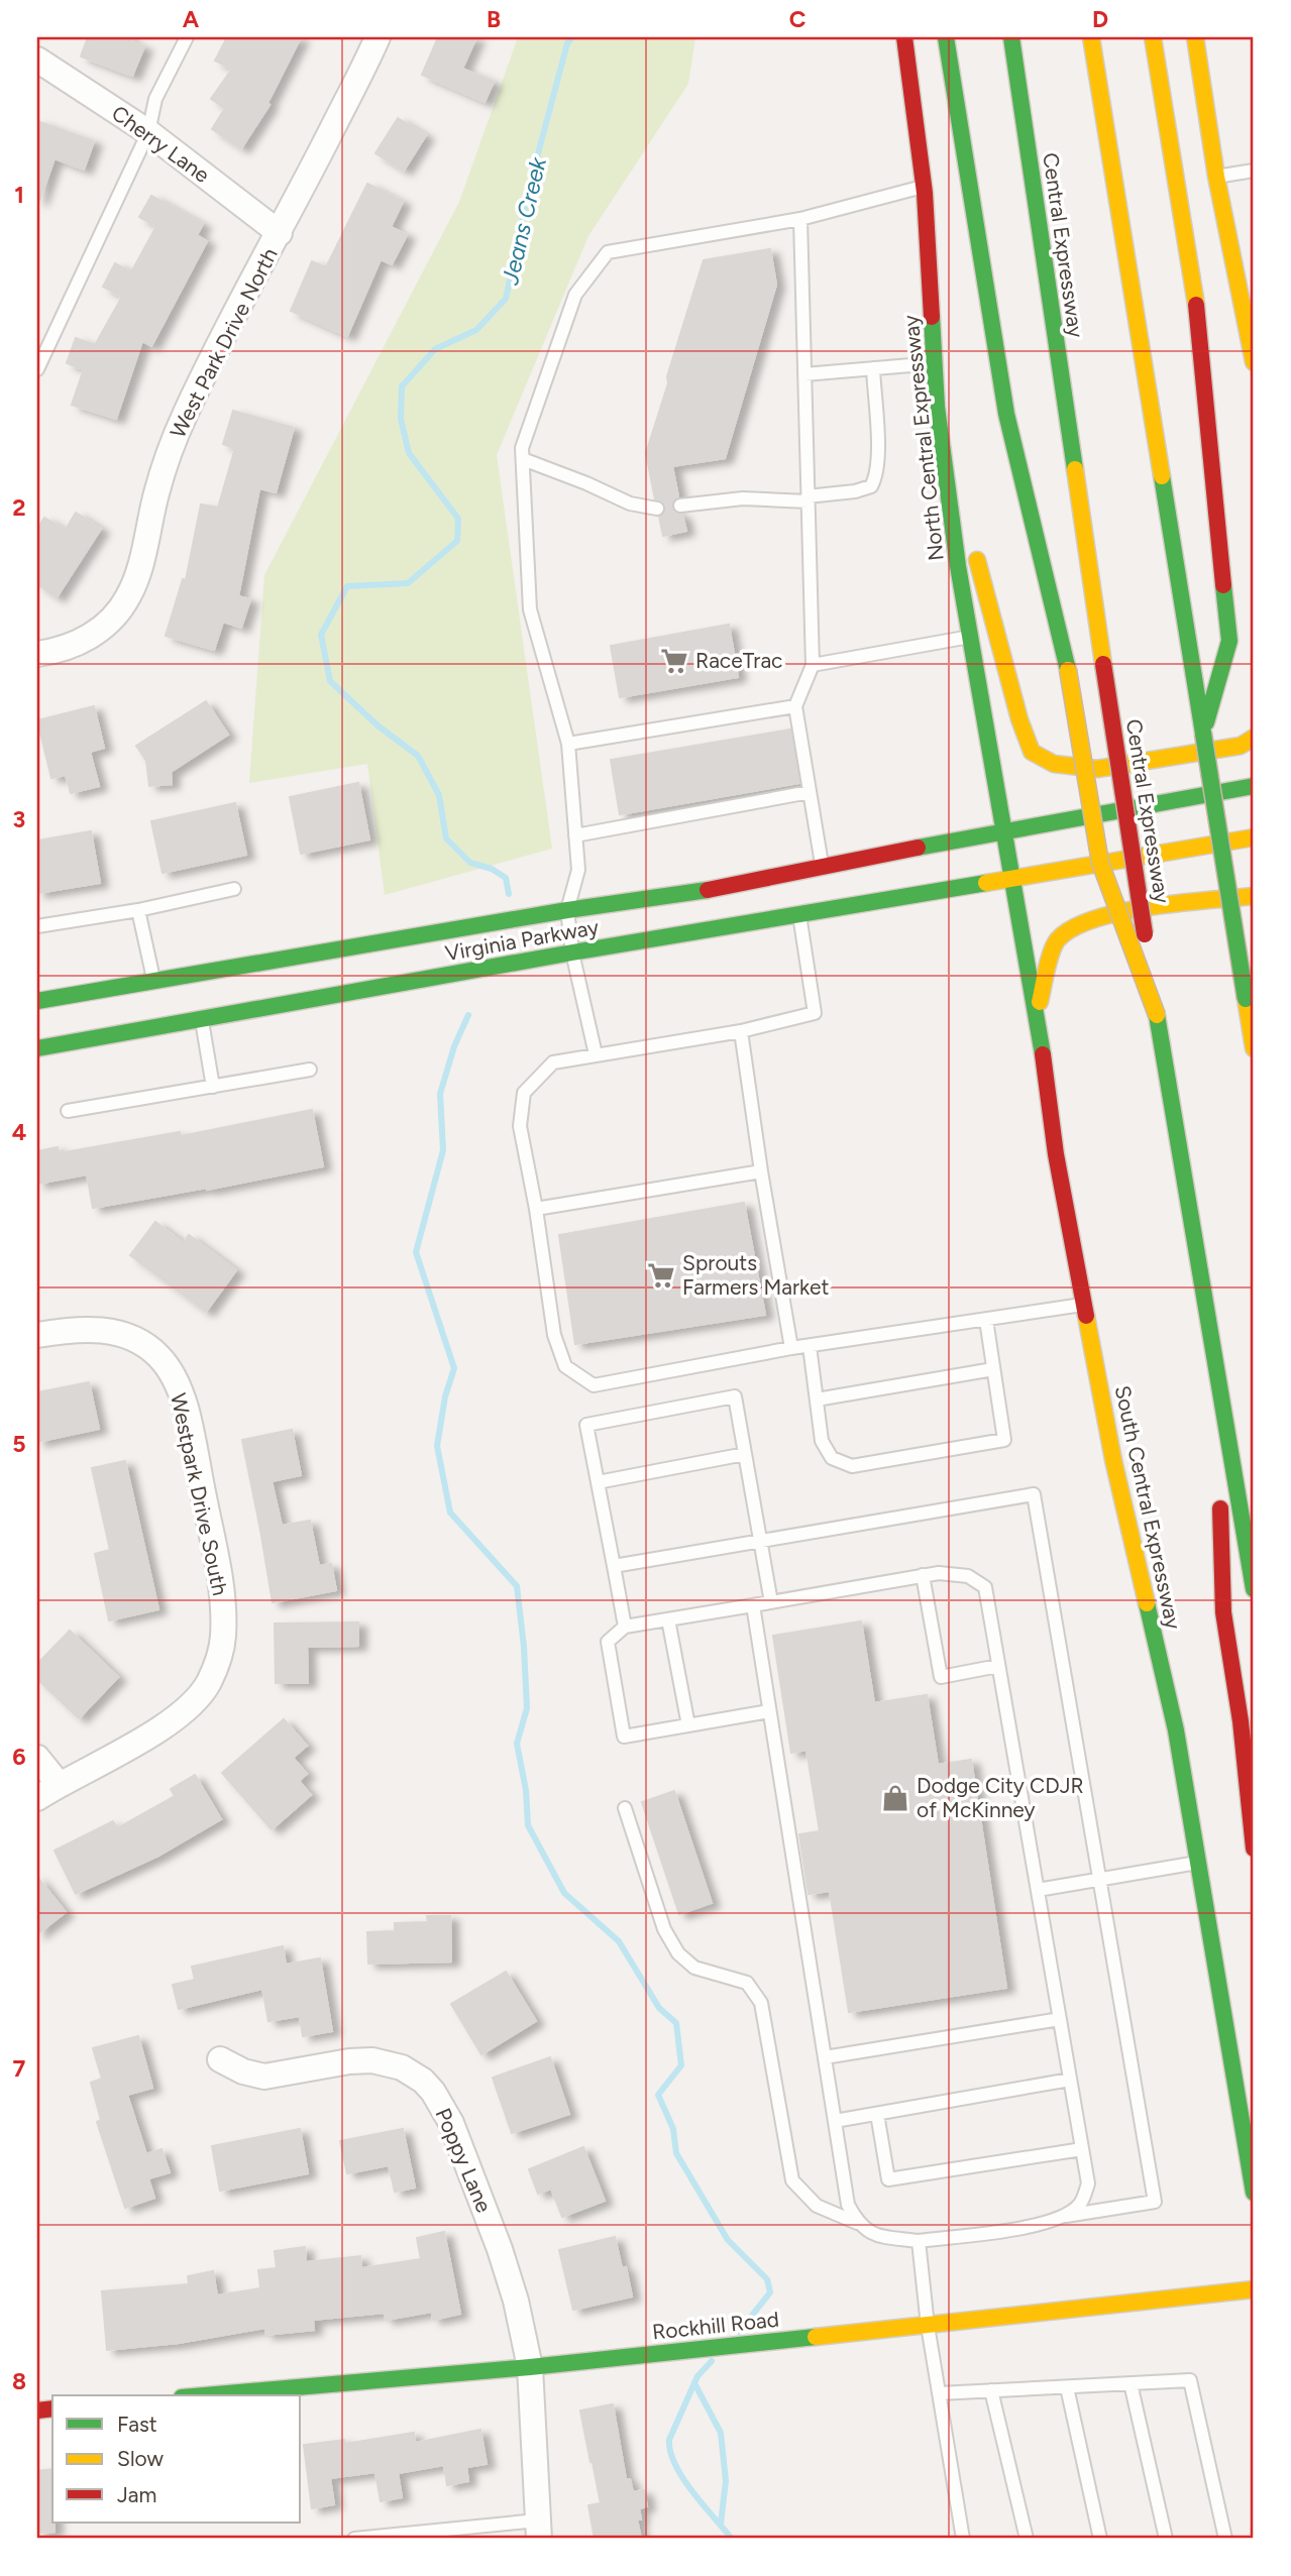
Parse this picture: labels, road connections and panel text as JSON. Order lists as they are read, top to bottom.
{
  "streets": {
    "main road": [
      "Central Expressway",
      "North Central Expressway",
      "Virginia Parkway",
      "South Central Expressway",
      "Rockhill Road"
    ],
    "street": [
      "Cherry Lane",
      "West Park Drive North",
      "Westpark Drive South",
      "Poppy Lane"
    ]
  },
  "crossings": [
    ["Cherry Lane", "West Park Drive North"],
    ["North Central Expressway", "Virginia Parkway"],
    ["North Central Expressway", "South Central Expressway"],
    ["Virginia Parkway", "South Central Expressway"],
    ["Poppy Lane", "Rockhill Road"]
  ],
  "water": ["Jeans Creek"],
  "places": {
    "supermarket": ["RaceTrac", "Sprouts Farmers Market"],
    "shop": ["Dodge City CDJR of McKinney"]
  },
  "legend": ["Fast", "Slow", "Jam"],
  "grid": {
    "columns": [
      "A",
      "B",
      "C",
      "D"
    ],
    "rows": [
      "1",
      "2",
      "3",
      "4",
      "5",
      "6",
      "7",
      "8"
    ]
  }
}
